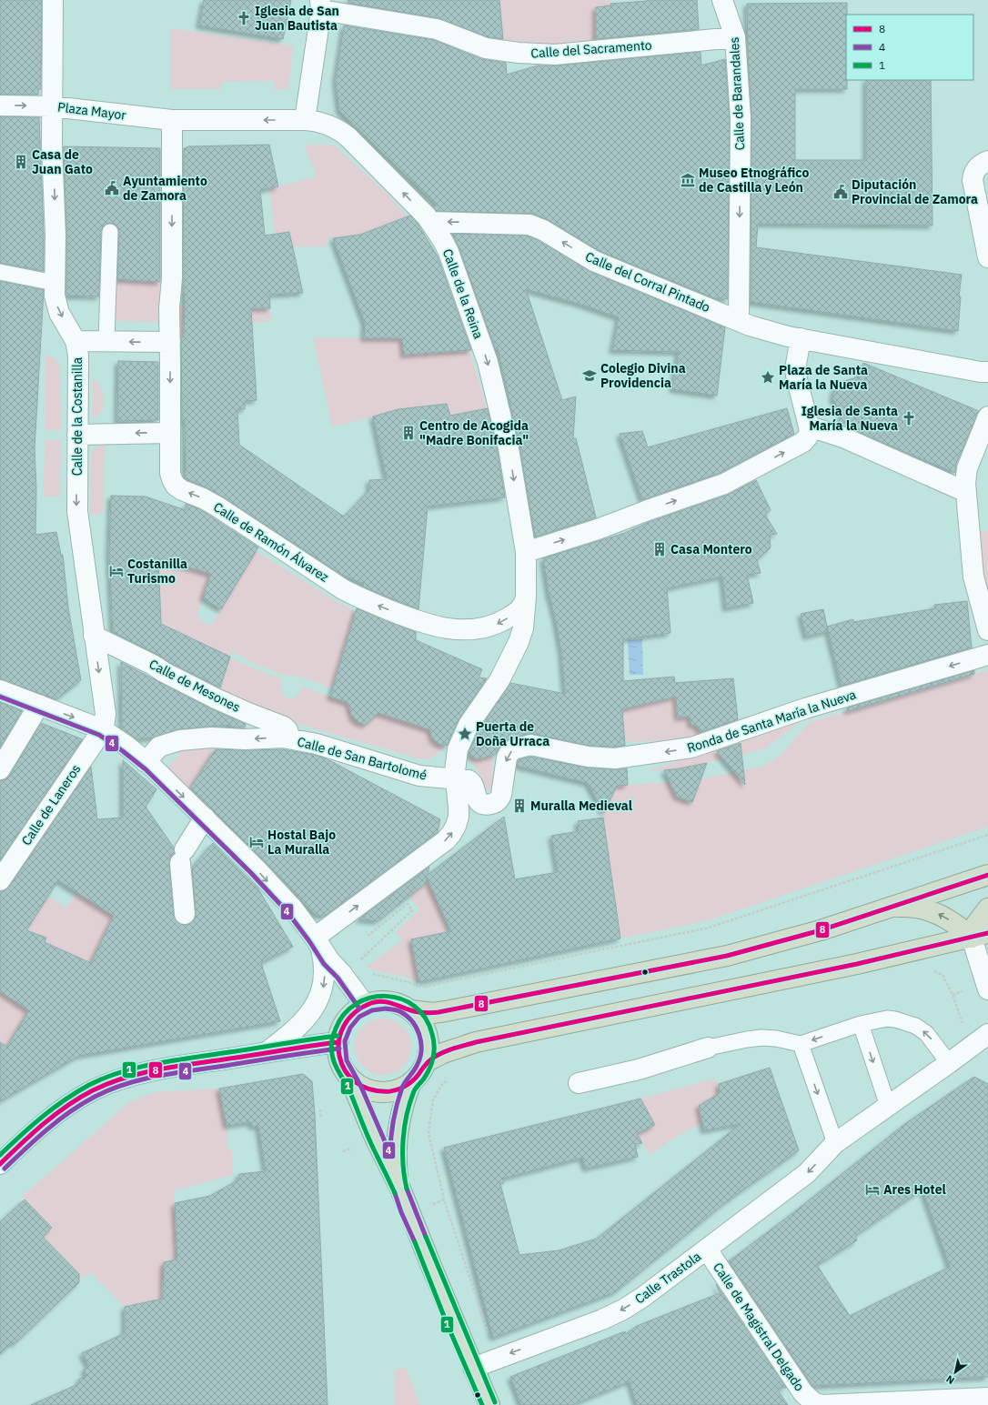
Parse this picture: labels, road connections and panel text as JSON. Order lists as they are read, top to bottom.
{
  "streets": {
    "street": [
      "Calle del Sacramento",
      "Calle de Barandales",
      "Plaza Mayor",
      "Calle del Corral Pintado",
      "Calle de la Reina",
      "Calle de la Costanilla",
      "Calle de Ramón Álvarez",
      "Calle de Mesones",
      "Ronda de Santa María la Nueva",
      "Calle de San Bartolomé",
      "Calle de Laneros",
      "Calle Trastola",
      "Calle de Magistral Delgado"
    ]
  },
  "crossings": [
    ["Calle del Sacramento", "Calle de Barandales"],
    ["Calle de Barandales", "Calle del Corral Pintado"],
    ["Plaza Mayor", "Calle de la Reina"],
    ["Plaza Mayor", "Calle de la Costanilla"],
    ["Plaza Mayor", "Calle de Ramón Álvarez"],
    ["Calle del Corral Pintado", "Calle de la Reina"],
    ["Calle de la Reina", "Calle de Ramón Álvarez"],
    ["Calle de la Reina", "Ronda de Santa María la Nueva"],
    ["Calle de la Reina", "Calle de San Bartolomé"],
    ["Calle de la Costanilla", "Calle de Mesones"],
    ["Calle de la Costanilla", "Calle de Laneros"],
    ["Calle de Mesones", "Calle de San Bartolomé"],
    ["Ronda de Santa María la Nueva", "Calle de San Bartolomé"],
    ["Calle Trastola", "Calle de Magistral Delgado"]
  ],
  "one_way": [
    "Calle de Barandales",
    "Calle del Corral Pintado",
    "Calle de la Costanilla",
    "Ronda de Santa María la Nueva",
    "Calle de San Bartolomé",
    "Calle Trastola"
  ],
  "places": {
    "church": ["Iglesia de San Juan Bautista", "Iglesia de Santa María la Nueva"],
    "building": [
      "Casa de Juan Gato",
      "Centro de Acogida \"Madre Bonifacia\"",
      "Casa Montero",
      "Muralla Medieval"
    ],
    "museum": ["Museo Etnográfico de Castilla y León"],
    "public building": ["Ayuntamiento de Zamora", "Diputación Provincial de Zamora"],
    "school or university": ["Colegio Divina Providencia"],
    "place": ["Plaza de Santa María la Nueva", "Puerta de Doña Urraca"],
    "hotel": ["Costanilla Turismo", "Hostal Bajo La Muralla", "Ares Hotel"]
  },
  "lines": ["transit line 4", "transit line 8", "transit line 1"],
  "legend": ["8", "4", "1"],
  "north": "bottom left"
}
